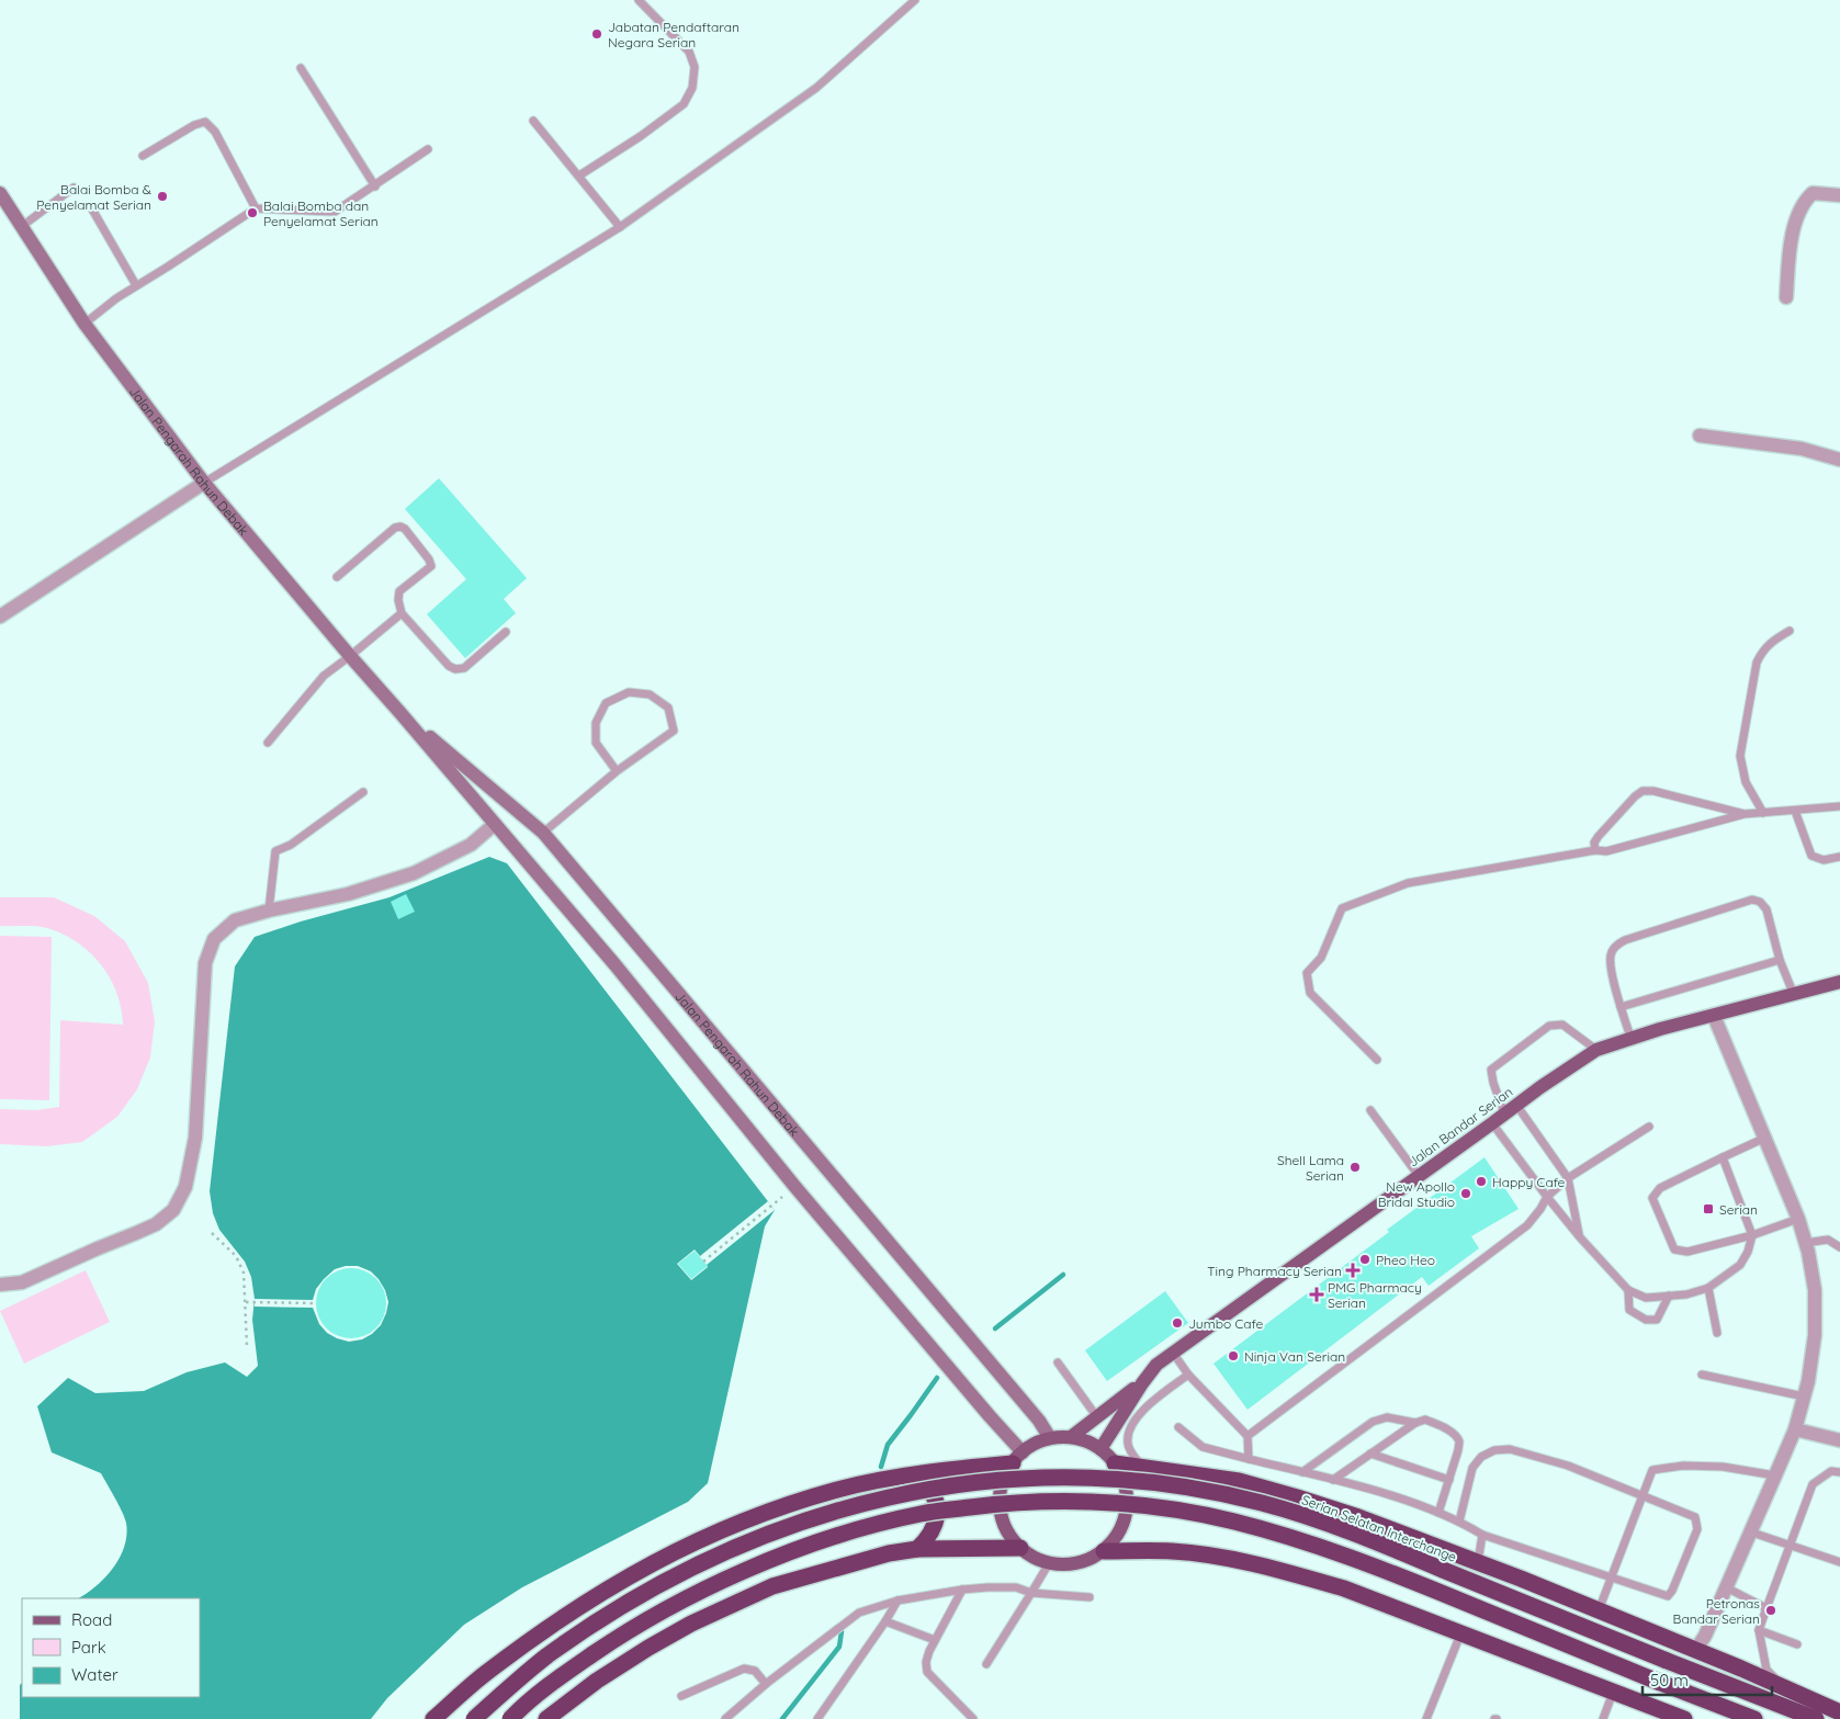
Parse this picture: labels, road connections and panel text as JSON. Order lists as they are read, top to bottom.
{
  "streets": {
    "highway": ["Serian Selatan Interchange"],
    "main road": ["Jalan Bandar Serian"],
    "street": ["Jalan Pengarah Rahun Debak"]
  },
  "crossings": [
    ["Jalan Pengarah Rahun Debak", "Jalan Bandar Serian"]
  ],
  "places": {
    "other": [
      "Jabatan Pendaftaran Negara Serian",
      "Balai Bomba & Penyelamat Serian",
      "Balai Bomba dan Penyelamat Serian",
      "Shell Lama Serian",
      "Happy Cafe",
      "New Apollo Bridal Studio",
      "Pheo Heo",
      "Jumbo Cafe",
      "Ninja Van Serian",
      "Petronas Bandar Serian"
    ],
    "transit": ["Serian"],
    "health": ["Ting Pharmacy Serian", "PMG Pharmacy Serian"]
  },
  "legend": ["Road", "Park", "Water"],
  "scale_bar": "50 m"
}
